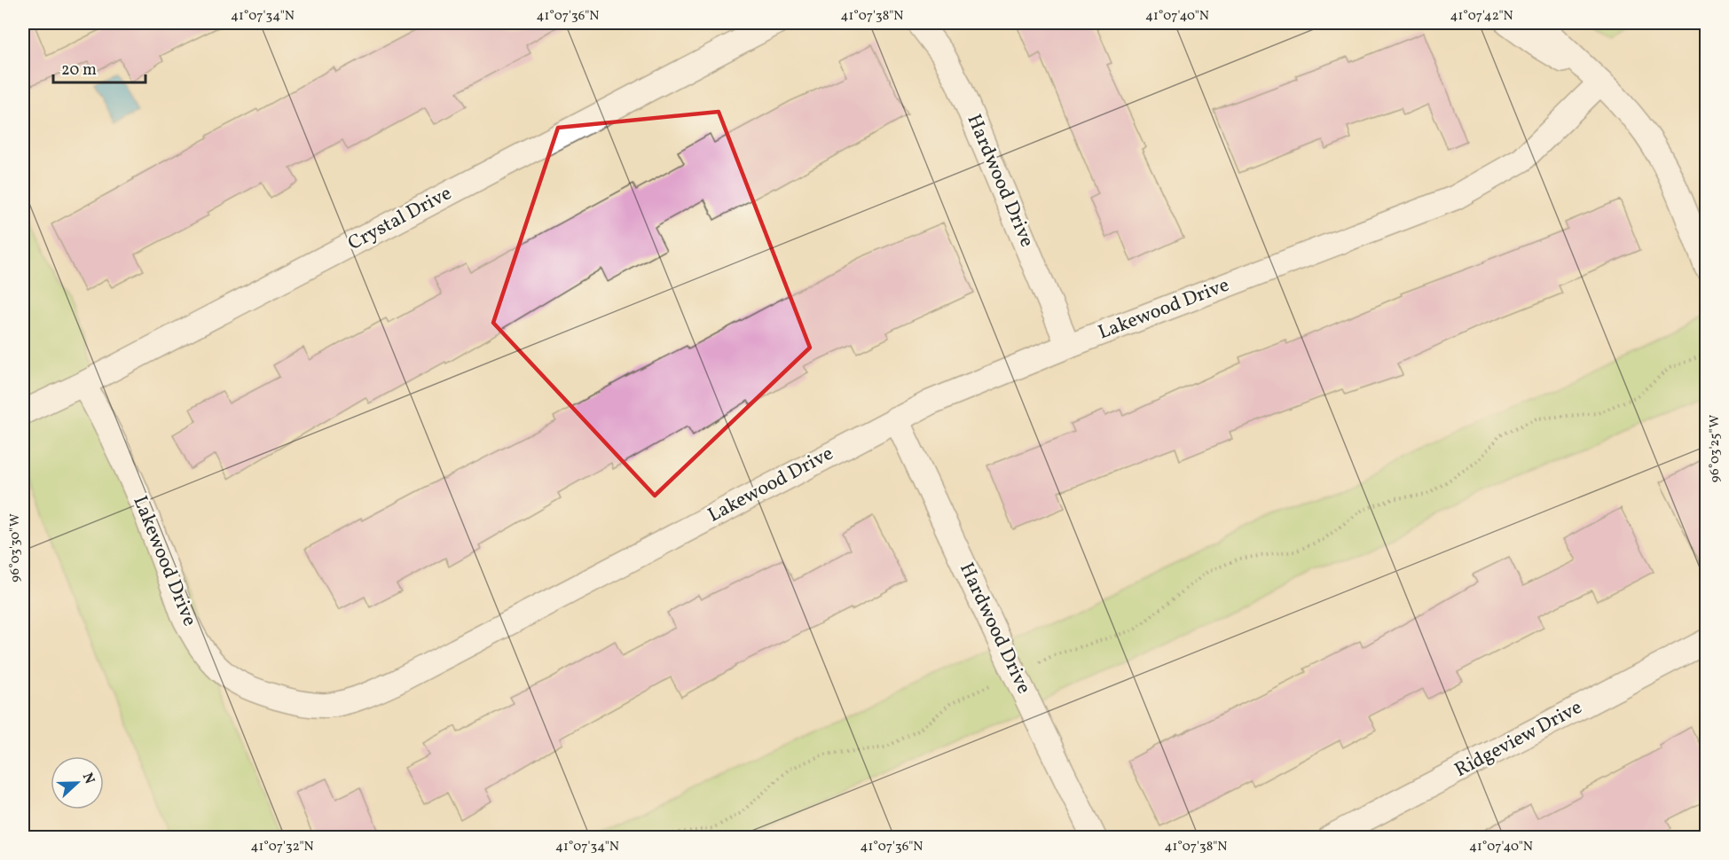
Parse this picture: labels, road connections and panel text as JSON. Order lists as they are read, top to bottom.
{
  "streets": {
    "street": [
      "Hardwood Drive",
      "Crystal Drive",
      "Lakewood Drive",
      "Ridgeview Drive"
    ]
  },
  "crossings": [
    ["Hardwood Drive", "Lakewood Drive"],
    ["Crystal Drive", "Lakewood Drive"]
  ],
  "scale_bar": "20 m",
  "north": "right",
  "coordinates": [
    "41°07'34\"N",
    "41°07'36\"N",
    "41°07'38\"N",
    "41°07'40\"N",
    "41°07'42\"N",
    "96°03'25\"W",
    "96°03'30\"W",
    "41°07'32\"N"
  ]
}
